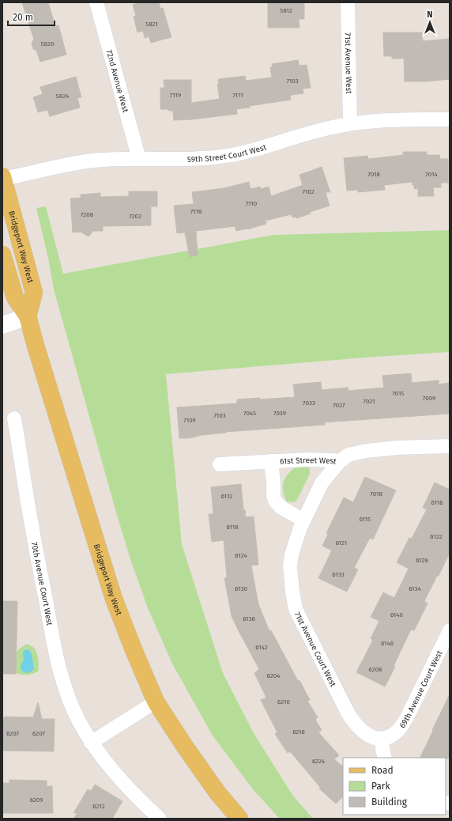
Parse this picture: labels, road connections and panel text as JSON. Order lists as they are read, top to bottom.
{
  "streets": {
    "main road": ["Bridgeport Way West"],
    "street": [
      "71st Avenue West",
      "72nd Avenue West",
      "59th Street Court West",
      "61st Street West",
      "70th Avenue Court West",
      "71st Avenue Court West",
      "69th Avenue Court West"
    ]
  },
  "crossings": [
    ["71st Avenue West", "59th Street Court West"],
    ["72nd Avenue West", "59th Street Court West"],
    ["59th Street Court West", "Bridgeport Way West"],
    ["61st Street West", "71st Avenue Court West"],
    ["71st Avenue Court West", "69th Avenue Court West"]
  ],
  "house_numbers": [
    "5812",
    "5821",
    "5820",
    "7103",
    "7119",
    "7111",
    "5824",
    "7018",
    "7014",
    "7102",
    "7110",
    "7118",
    "7208",
    "7202",
    "7015",
    "7009",
    "7021",
    "7033",
    "7027",
    "7045",
    "7039",
    "7103",
    "7109",
    "7018",
    "6112",
    "6116",
    "6115",
    "6118",
    "6122",
    "6121",
    "6124",
    "6128",
    "6133",
    "6130",
    "6134",
    "6140",
    "6136",
    "6146",
    "6142",
    "6208",
    "6204",
    "6210",
    "6216",
    "6207",
    "6207",
    "6224",
    "6209",
    "6212"
  ],
  "legend": ["Road", "Park", "Building"],
  "scale_bar": "20 m",
  "north": "top"
}
